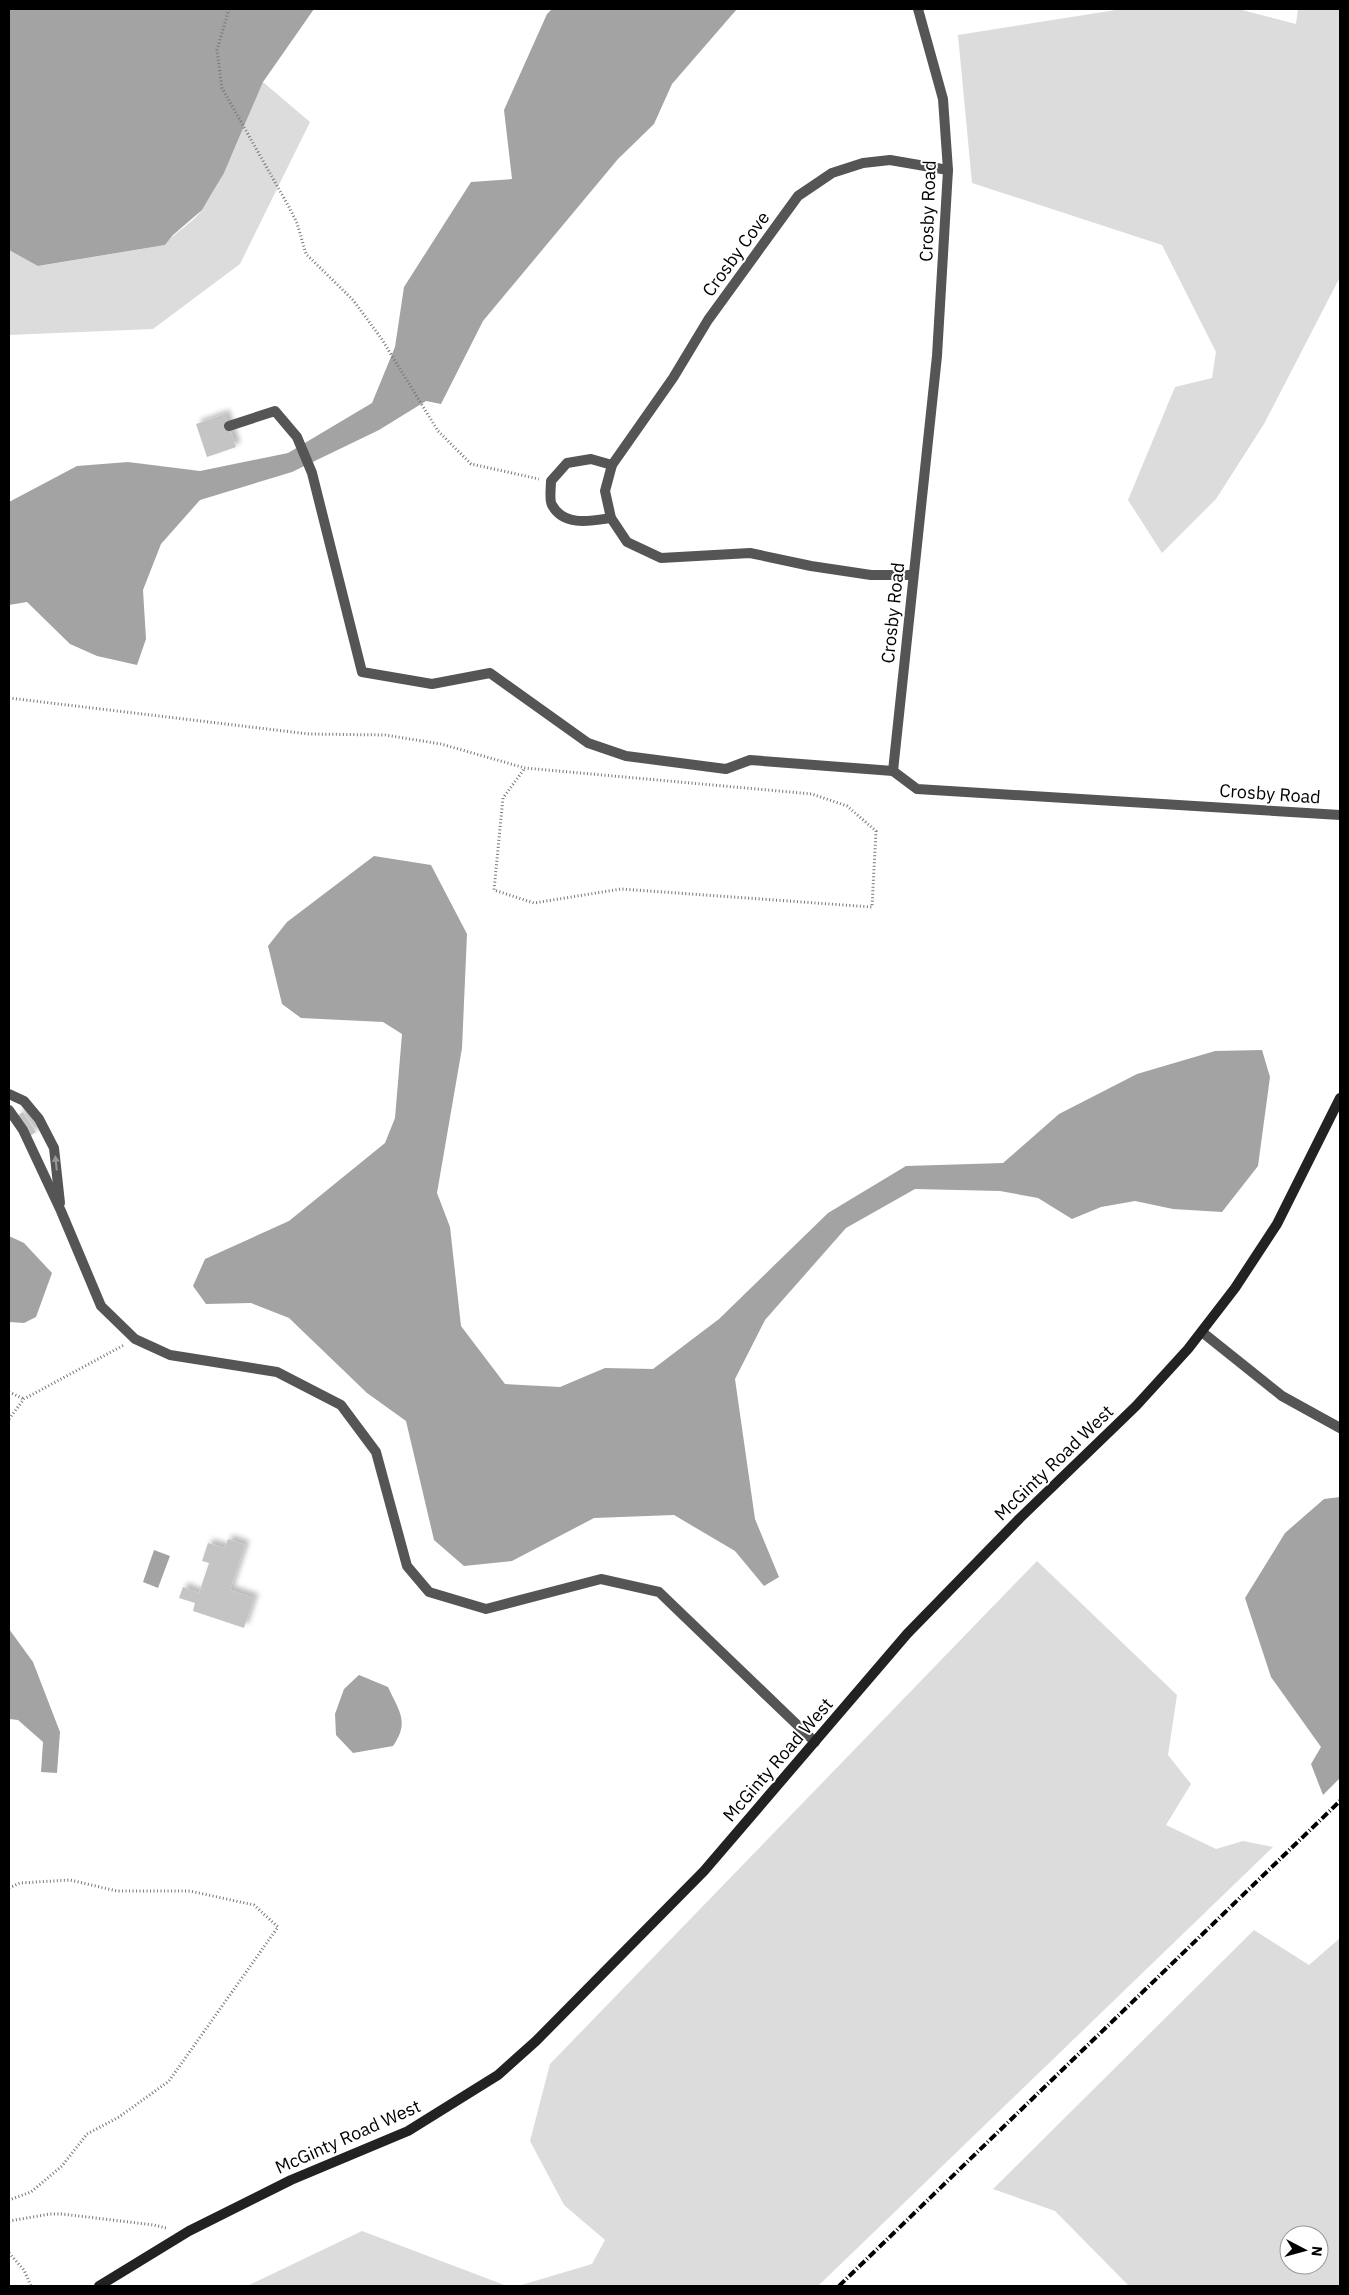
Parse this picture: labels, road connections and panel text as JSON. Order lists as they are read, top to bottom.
{
  "streets": {
    "main road": ["McGinty Road West"],
    "street": ["Crosby Road", "Crosby Cove"]
  },
  "crossings": [
    ["Crosby Road", "Crosby Cove"]
  ],
  "north": "right"
}
